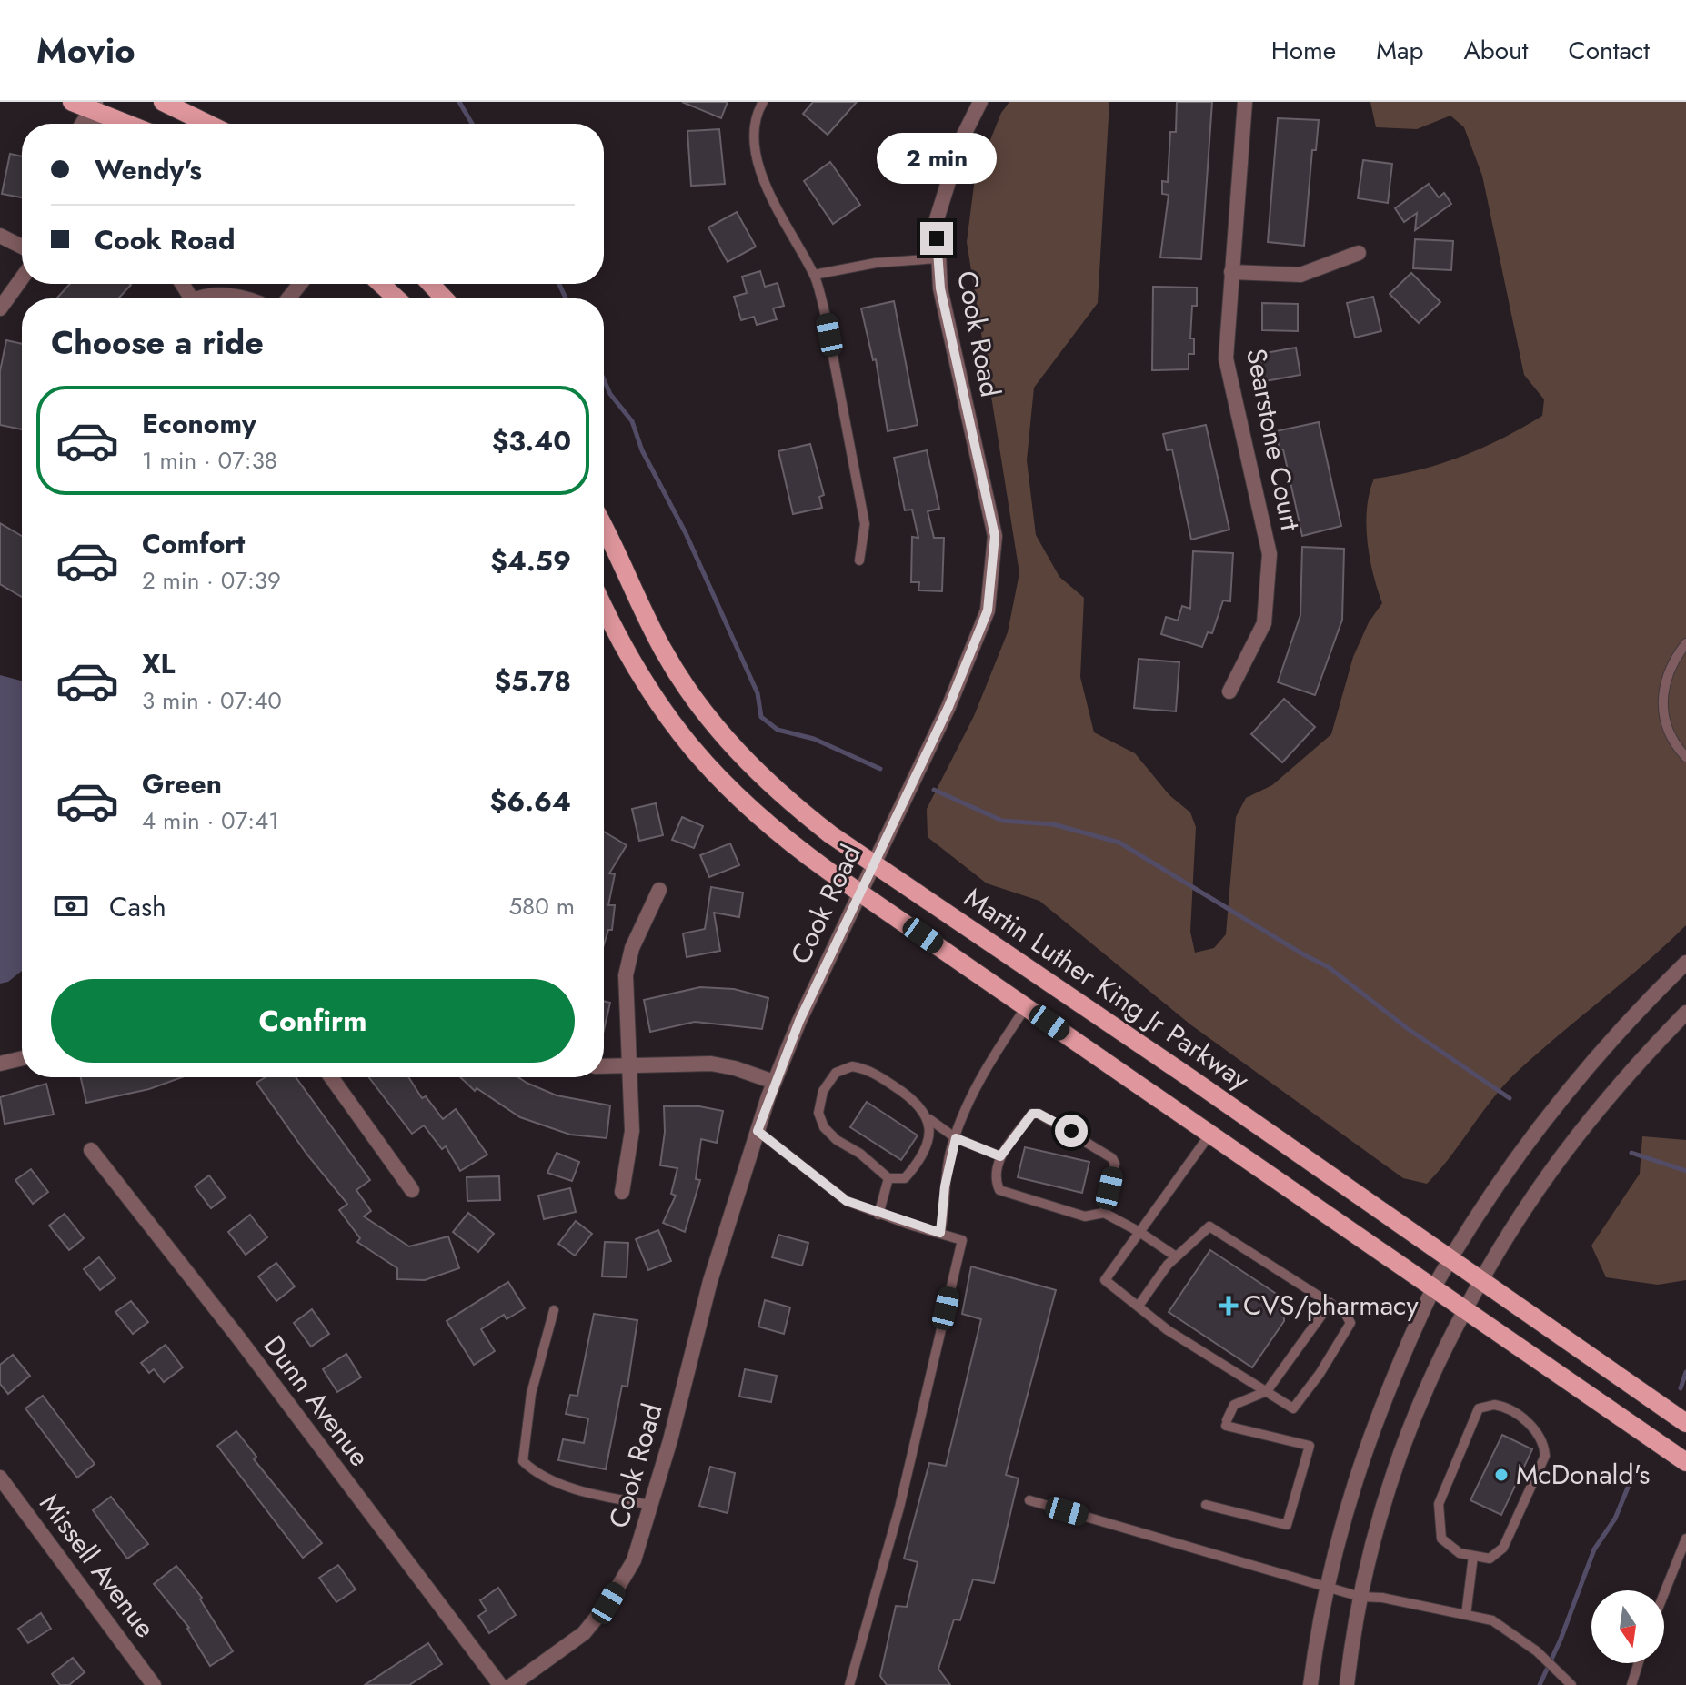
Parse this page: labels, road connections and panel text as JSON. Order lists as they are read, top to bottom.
{
  "streets": {
    "main road": ["Martin Luther King Jr Parkway"],
    "street": [
      "Cook Road",
      "Searstone Court",
      "Dunn Avenue",
      "Missell Avenue"
    ]
  },
  "crossings": [
    ["Cook Road", "Martin Luther King Jr Parkway"]
  ],
  "places": {
    "health": ["CVS/pharmacy"],
    "other": ["McDonald's"]
  },
  "north": "bottom",
  "page": {
    "header": "Movio",
    "nav": [
      "Home",
      "Map",
      "About",
      "Contact"
    ],
    "banner": ["Wendy's", "Cook Road"],
    "bubble": "2 min",
    "heading": "Choose a ride",
    "list": [
      {
        "name": "Economy",
        "note": "1 min · 07:38",
        "value": "$3.40"
      },
      {
        "name": "Comfort",
        "note": "2 min · 07:39",
        "value": "$4.59"
      },
      {
        "name": "XL",
        "note": "3 min · 07:40",
        "value": "$5.78"
      },
      {
        "name": "Green",
        "note": "4 min · 07:41",
        "value": "$6.64"
      }
    ],
    "pay": ["Cash", "580 m"],
    "buttons": "Confirm"
  }
}
